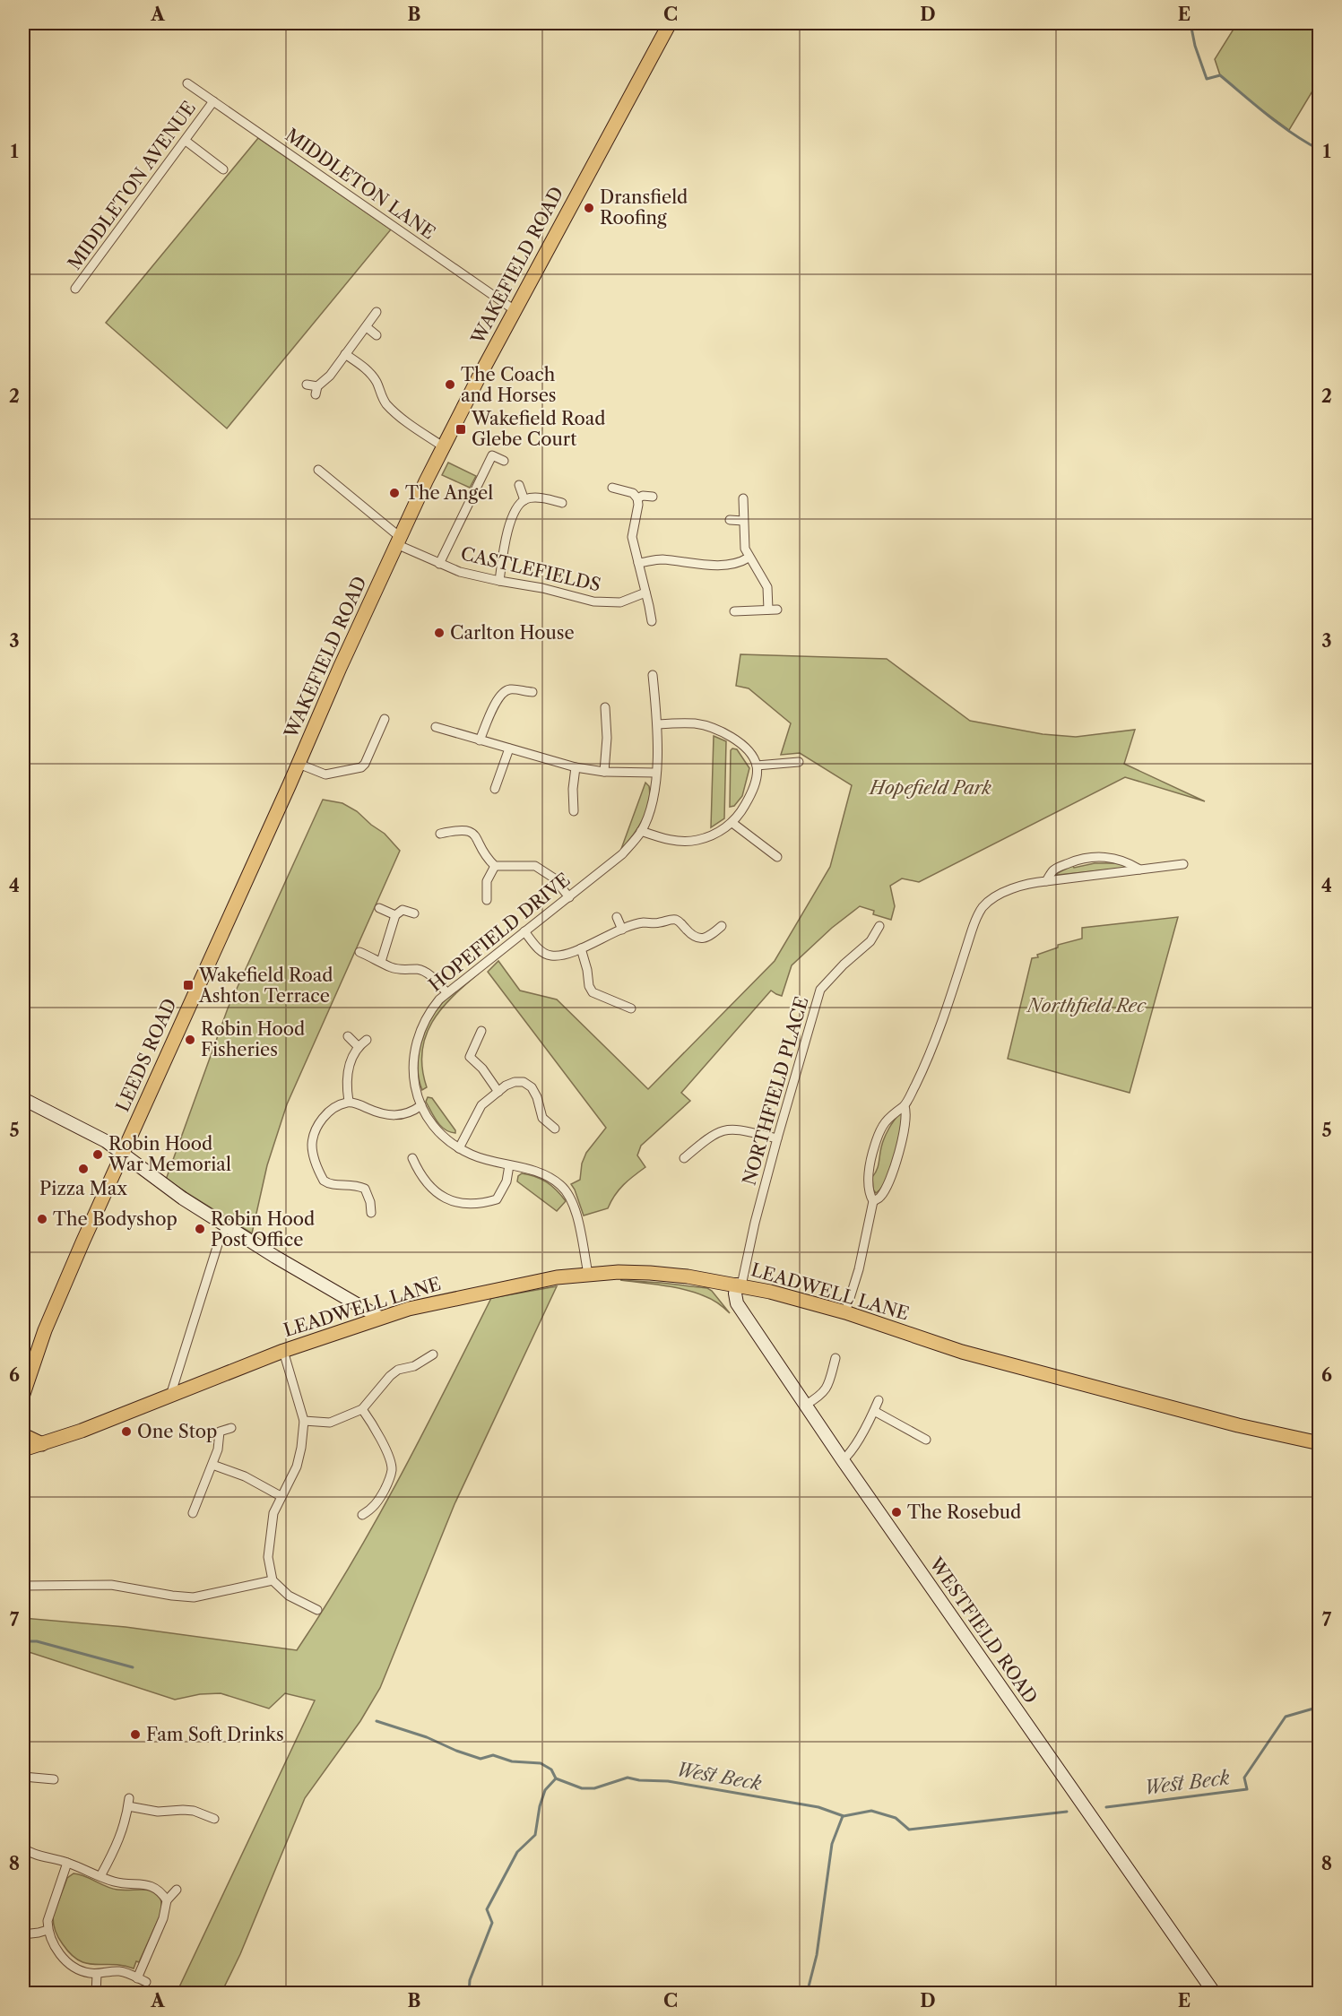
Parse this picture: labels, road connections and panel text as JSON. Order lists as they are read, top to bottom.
{
  "streets": {
    "main road": ["WAKEFIELD ROAD", "LEEDS ROAD", "LEADWELL LANE"],
    "street": [
      "MIDDLETON LANE",
      "MIDDLETON AVENUE",
      "CASTLEFIELDS",
      "HOPEFIELD DRIVE",
      "NORTHFIELD PLACE",
      "WESTFIELD ROAD"
    ]
  },
  "crossings": [
    ["MIDDLETON LANE", "MIDDLETON AVENUE"],
    ["MIDDLETON LANE", "WAKEFIELD ROAD"],
    ["WAKEFIELD ROAD", "CASTLEFIELDS"],
    ["WAKEFIELD ROAD", "LEEDS ROAD"],
    ["HOPEFIELD DRIVE", "LEADWELL LANE"],
    ["NORTHFIELD PLACE", "LEADWELL LANE"],
    ["NORTHFIELD PLACE", "WESTFIELD ROAD"],
    ["LEADWELL LANE", "WESTFIELD ROAD"]
  ],
  "water": ["West Beck"],
  "parks": ["Hopefield Park", "Northfield Rec"],
  "places": {
    "other": [
      "Dransfield Roofing",
      "The Coach and Horses",
      "The Angel",
      "Carlton House",
      "Robin Hood Fisheries",
      "Robin Hood War Memorial",
      "Pizza Max",
      "The Bodyshop",
      "Robin Hood Post Office",
      "One Stop",
      "The Rosebud",
      "Fam Soft Drinks"
    ],
    "transit": ["Wakefield Road Glebe Court", "Wakefield Road Ashton Terrace"]
  },
  "grid": {
    "columns": [
      "A",
      "B",
      "C",
      "D",
      "E"
    ],
    "rows": [
      "1",
      "2",
      "3",
      "4",
      "5",
      "6",
      "7",
      "8"
    ]
  }
}
